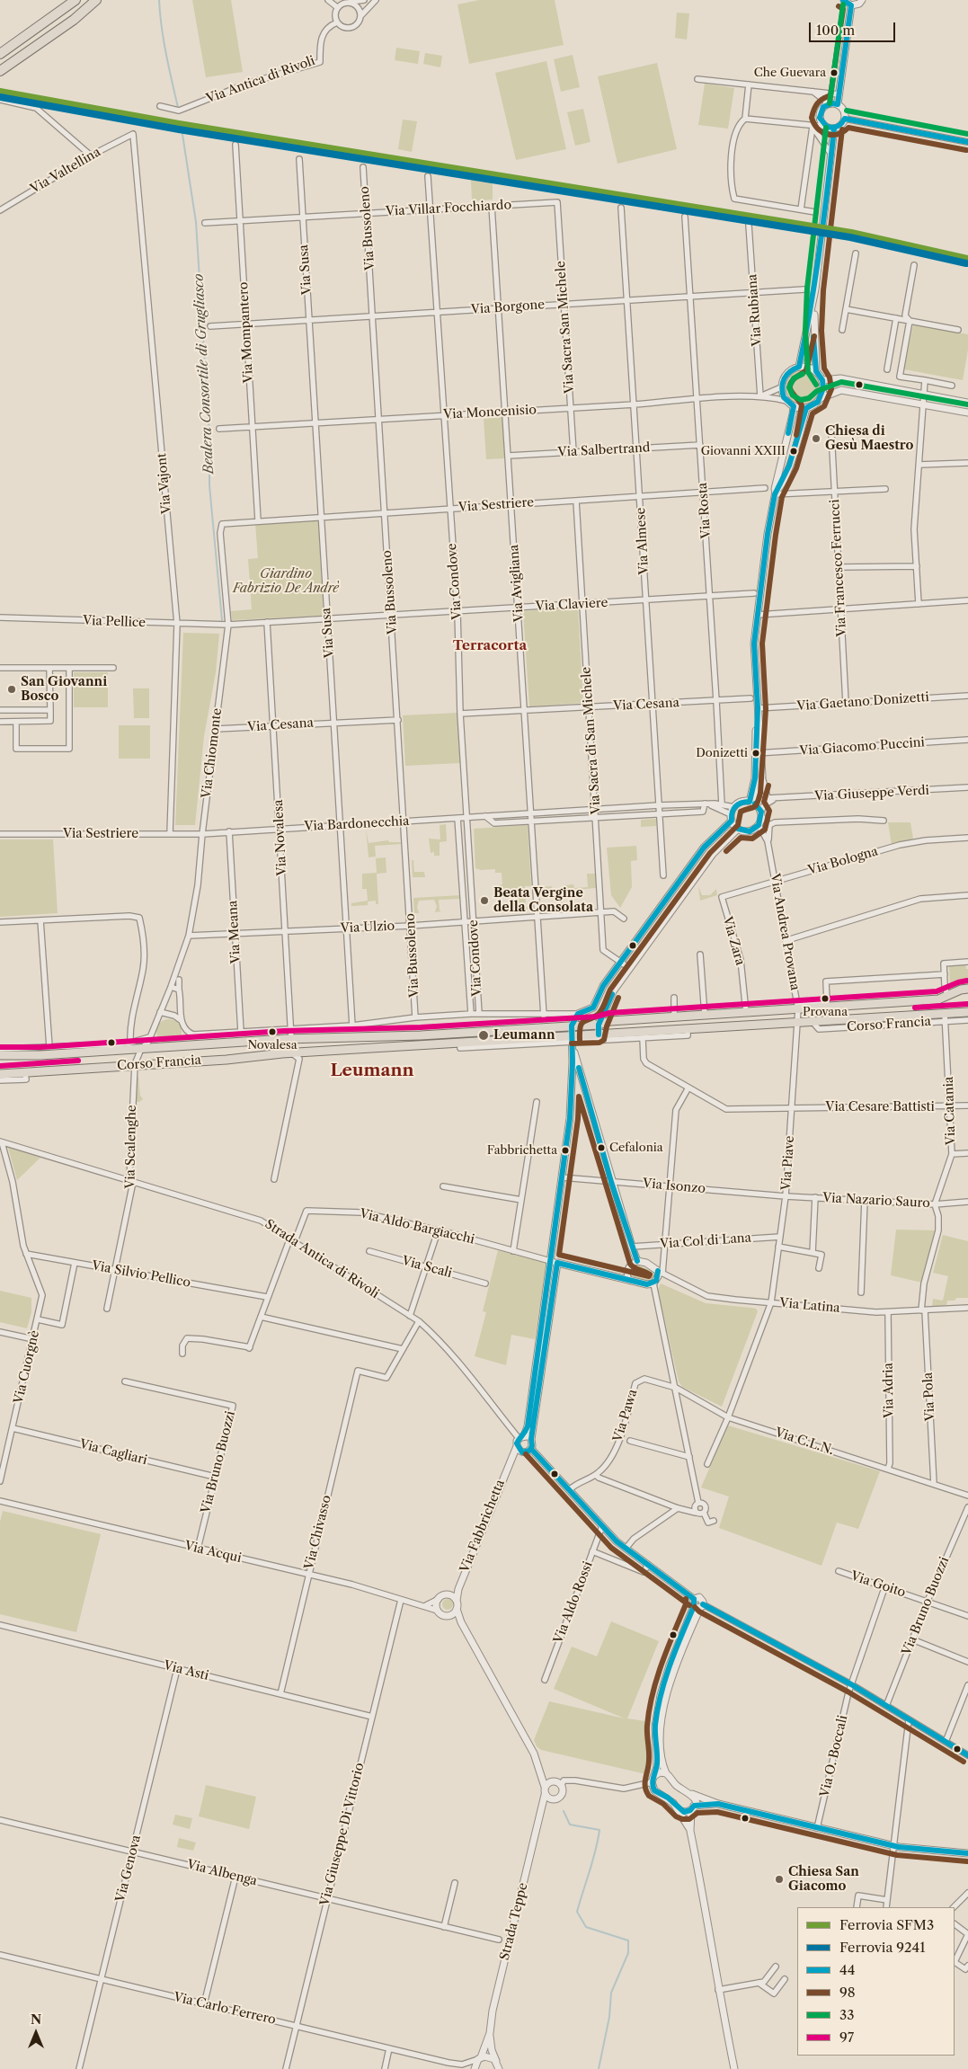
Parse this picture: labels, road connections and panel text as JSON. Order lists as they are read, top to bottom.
{
  "streets": {
    "main road": ["Corso Francia"],
    "street": [
      "Via Antica di Rivoli",
      "Via Valtellina",
      "Via Villar Focchiardo",
      "Via Bussoleno",
      "Via Susa",
      "Via Borgone",
      "Via Rubiana",
      "Via Sacra San Michele",
      "Via Mompantero",
      "Via Moncenisio",
      "Via Salbertrand",
      "Via Vajont",
      "Via Sestriere",
      "Via Rosta",
      "Via Almese",
      "Via Francesco Ferrucci",
      "Via Condove",
      "Via Avigliana",
      "Via Claviere",
      "Via Pellice",
      "Via Gaetano Donizetti",
      "Via Cesana",
      "Via Sacra di San Michele",
      "Via Giacomo Puccini",
      "Via Chiomonte",
      "Via Giuseppe Verdi",
      "Via Bardonecchia",
      "Via Novalesa",
      "Via Bologna",
      "Via Ulzio",
      "Via Meana",
      "Via Andrea Provana",
      "Via Zara",
      "Via Cesare Battisti",
      "Via Catania",
      "Via Scalenghe",
      "Via Piave",
      "Via Isonzo",
      "Via Nazario Sauro",
      "Via Aldo Bargiacchi",
      "Via Col di Lana",
      "Strada Antica di Rivoli",
      "Via Scali",
      "Via Silvio Pellico",
      "Via Latina",
      "Via Cuorgnè",
      "Via Adria",
      "Via Pola",
      "Via Pawa",
      "Via C.L.N.",
      "Via Cagliari",
      "Via Bruno Buozzi",
      "Via Fabbrichetta",
      "Via Chivasso",
      "Via Acqui",
      "Via Goito",
      "Via Aldo Rossi",
      "Via Asti",
      "Via O. Boccali",
      "Via Giuseppe Di Vittorio",
      "Via Genova",
      "Via Albenga",
      "Strada Teppe",
      "Via Carlo Ferrero"
    ]
  },
  "crossings": [
    ["Via Valtellina", "Via Vajont"],
    ["Via Villar Focchiardo", "Via Bussoleno"],
    ["Via Villar Focchiardo", "Via Susa"],
    ["Via Villar Focchiardo", "Via Sacra San Michele"],
    ["Via Villar Focchiardo", "Via Mompantero"],
    ["Via Villar Focchiardo", "Via Condove"],
    ["Via Villar Focchiardo", "Via Avigliana"],
    ["Via Bussoleno", "Via Borgone"],
    ["Via Bussoleno", "Via Moncenisio"],
    ["Via Bussoleno", "Via Sestriere"],
    ["Via Bussoleno", "Via Claviere"],
    ["Via Bussoleno", "Via Cesana"],
    ["Via Bussoleno", "Via Bardonecchia"],
    ["Via Bussoleno", "Via Ulzio"],
    ["Via Susa", "Via Borgone"],
    ["Via Susa", "Via Moncenisio"],
    ["Via Susa", "Via Sestriere"],
    ["Via Susa", "Via Claviere"],
    ["Via Susa", "Via Cesana"],
    ["Via Susa", "Via Bardonecchia"],
    ["Via Susa", "Via Ulzio"],
    ["Via Borgone", "Via Rubiana"],
    ["Via Borgone", "Via Sacra San Michele"],
    ["Via Borgone", "Via Mompantero"],
    ["Via Borgone", "Via Rosta"],
    ["Via Borgone", "Via Almese"],
    ["Via Borgone", "Via Condove"],
    ["Via Borgone", "Via Avigliana"],
    ["Via Rubiana", "Via Moncenisio"],
    ["Via Sacra San Michele", "Via Moncenisio"],
    ["Via Sacra San Michele", "Via Salbertrand"],
    ["Via Mompantero", "Via Moncenisio"],
    ["Via Mompantero", "Via Sestriere"],
    ["Via Moncenisio", "Via Rosta"],
    ["Via Moncenisio", "Via Almese"],
    ["Via Moncenisio", "Via Condove"],
    ["Via Moncenisio", "Via Avigliana"],
    ["Via Salbertrand", "Via Rosta"],
    ["Via Salbertrand", "Via Almese"],
    ["Via Salbertrand", "Via Avigliana"],
    ["Via Vajont", "Via Sestriere"],
    ["Via Vajont", "Via Pellice"],
    ["Via Sestriere", "Via Rosta"],
    ["Via Sestriere", "Via Almese"],
    ["Via Sestriere", "Via Condove"],
    ["Via Sestriere", "Via Avigliana"],
    ["Via Sestriere", "Via Sacra di San Michele"],
    ["Via Sestriere", "Via Chiomonte"],
    ["Via Sestriere", "Via Bardonecchia"],
    ["Via Rosta", "Via Claviere"],
    ["Via Rosta", "Via Cesana"],
    ["Via Rosta", "Via Bardonecchia"],
    ["Via Almese", "Via Claviere"],
    ["Via Almese", "Via Cesana"],
    ["Via Almese", "Via Bardonecchia"],
    ["Via Francesco Ferrucci", "Via Gaetano Donizetti"],
    ["Via Condove", "Via Claviere"],
    ["Via Condove", "Via Cesana"],
    ["Via Condove", "Via Bardonecchia"],
    ["Via Condove", "Via Ulzio"],
    ["Via Avigliana", "Via Claviere"],
    ["Via Avigliana", "Via Cesana"],
    ["Via Avigliana", "Via Bardonecchia"],
    ["Via Avigliana", "Via Ulzio"],
    ["Via Claviere", "Via Pellice"],
    ["Via Claviere", "Via Sacra di San Michele"],
    ["Via Claviere", "Via Chiomonte"],
    ["Via Claviere", "Via Novalesa"],
    ["Via Pellice", "Via Chiomonte"],
    ["Via Cesana", "Via Sacra di San Michele"],
    ["Via Cesana", "Via Chiomonte"],
    ["Via Cesana", "Via Novalesa"],
    ["Via Sacra di San Michele", "Via Bardonecchia"],
    ["Via Sacra di San Michele", "Via Ulzio"],
    ["Via Chiomonte", "Via Bardonecchia"],
    ["Via Chiomonte", "Via Ulzio"],
    ["Via Chiomonte", "Corso Francia"],
    ["Via Chiomonte", "Via Scalenghe"],
    ["Via Giuseppe Verdi", "Via Bardonecchia"],
    ["Via Giuseppe Verdi", "Via Andrea Provana"],
    ["Via Bardonecchia", "Via Novalesa"],
    ["Via Bardonecchia", "Via Meana"],
    ["Via Bardonecchia", "Via Andrea Provana"],
    ["Via Novalesa", "Via Ulzio"],
    ["Via Novalesa", "Corso Francia"],
    ["Via Bologna", "Via Andrea Provana"],
    ["Via Bologna", "Via Zara"],
    ["Via Ulzio", "Via Meana"],
    ["Via Andrea Provana", "Corso Francia"],
    ["Via Andrea Provana", "Via Piave"],
    ["Via Zara", "Corso Francia"],
    ["Corso Francia", "Via Cesare Battisti"],
    ["Corso Francia", "Via Catania"],
    ["Corso Francia", "Via Scalenghe"],
    ["Corso Francia", "Via Piave"],
    ["Via Cesare Battisti", "Via Catania"],
    ["Via Cesare Battisti", "Via Piave"],
    ["Via Catania", "Via Nazario Sauro"],
    ["Via Catania", "Via Latina"],
    ["Via Catania", "Via Pola"],
    ["Via Scalenghe", "Strada Antica di Rivoli"],
    ["Via Scalenghe", "Via Silvio Pellico"],
    ["Via Piave", "Via Isonzo"],
    ["Via Piave", "Via Nazario Sauro"],
    ["Via Piave", "Via Col di Lana"],
    ["Via Piave", "Via Latina"],
    ["Via Piave", "Via C.L.N."],
    ["Via Isonzo", "Via Nazario Sauro"],
    ["Via Aldo Bargiacchi", "Strada Antica di Rivoli"],
    ["Strada Antica di Rivoli", "Via Cuorgnè"],
    ["Strada Antica di Rivoli", "Via Fabbrichetta"],
    ["Via Silvio Pellico", "Via Cuorgnè"],
    ["Via Latina", "Via Adria"],
    ["Via Latina", "Via Pola"],
    ["Via Cuorgnè", "Via Cagliari"],
    ["Via Adria", "Via C.L.N."],
    ["Via Pola", "Via C.L.N."],
    ["Via Pawa", "Via C.L.N."],
    ["Via Cagliari", "Via Bruno Buozzi"],
    ["Via Bruno Buozzi", "Via Acqui"],
    ["Via Bruno Buozzi", "Via Goito"],
    ["Via Fabbrichetta", "Via Acqui"],
    ["Via Fabbrichetta", "Strada Teppe"],
    ["Via Chivasso", "Via Acqui"],
    ["Via Chivasso", "Via Asti"],
    ["Via Acqui", "Via Giuseppe Di Vittorio"],
    ["Via Acqui", "Strada Teppe"],
    ["Via Goito", "Via O. Boccali"],
    ["Via Asti", "Via Giuseppe Di Vittorio"],
    ["Via Asti", "Via Genova"],
    ["Via Giuseppe Di Vittorio", "Via Albenga"],
    ["Via Giuseppe Di Vittorio", "Via Carlo Ferrero"],
    ["Via Genova", "Via Albenga"],
    ["Via Genova", "Via Carlo Ferrero"],
    ["Strada Teppe", "Via Carlo Ferrero"]
  ],
  "districts": ["Terracorta", "Leumann"],
  "water": ["Bealera Consortile di Grugliasco"],
  "parks": ["Giardino Fabrizio De Andrè"],
  "places": [
    "Che Guevara",
    "Chiesa di Gesù Maestro",
    "Giovanni XXIII",
    "San Giovanni Bosco",
    "Donizetti",
    "Beata Vergine della Consolata",
    "Provana",
    "Novalesa",
    "Leumann",
    "Cefalonia",
    "Fabbrichetta",
    "Chiesa San Giacomo"
  ],
  "lines": [
    "transit line 44",
    "transit line 33",
    "transit line 98",
    "rail line SFM3",
    "rail line 9241",
    "transit line 97"
  ],
  "legend": [
    "Ferrovia SFM3",
    "Ferrovia 9241",
    "44",
    "98",
    "33",
    "97"
  ],
  "scale_bar": "100 m",
  "north": "top"
}
